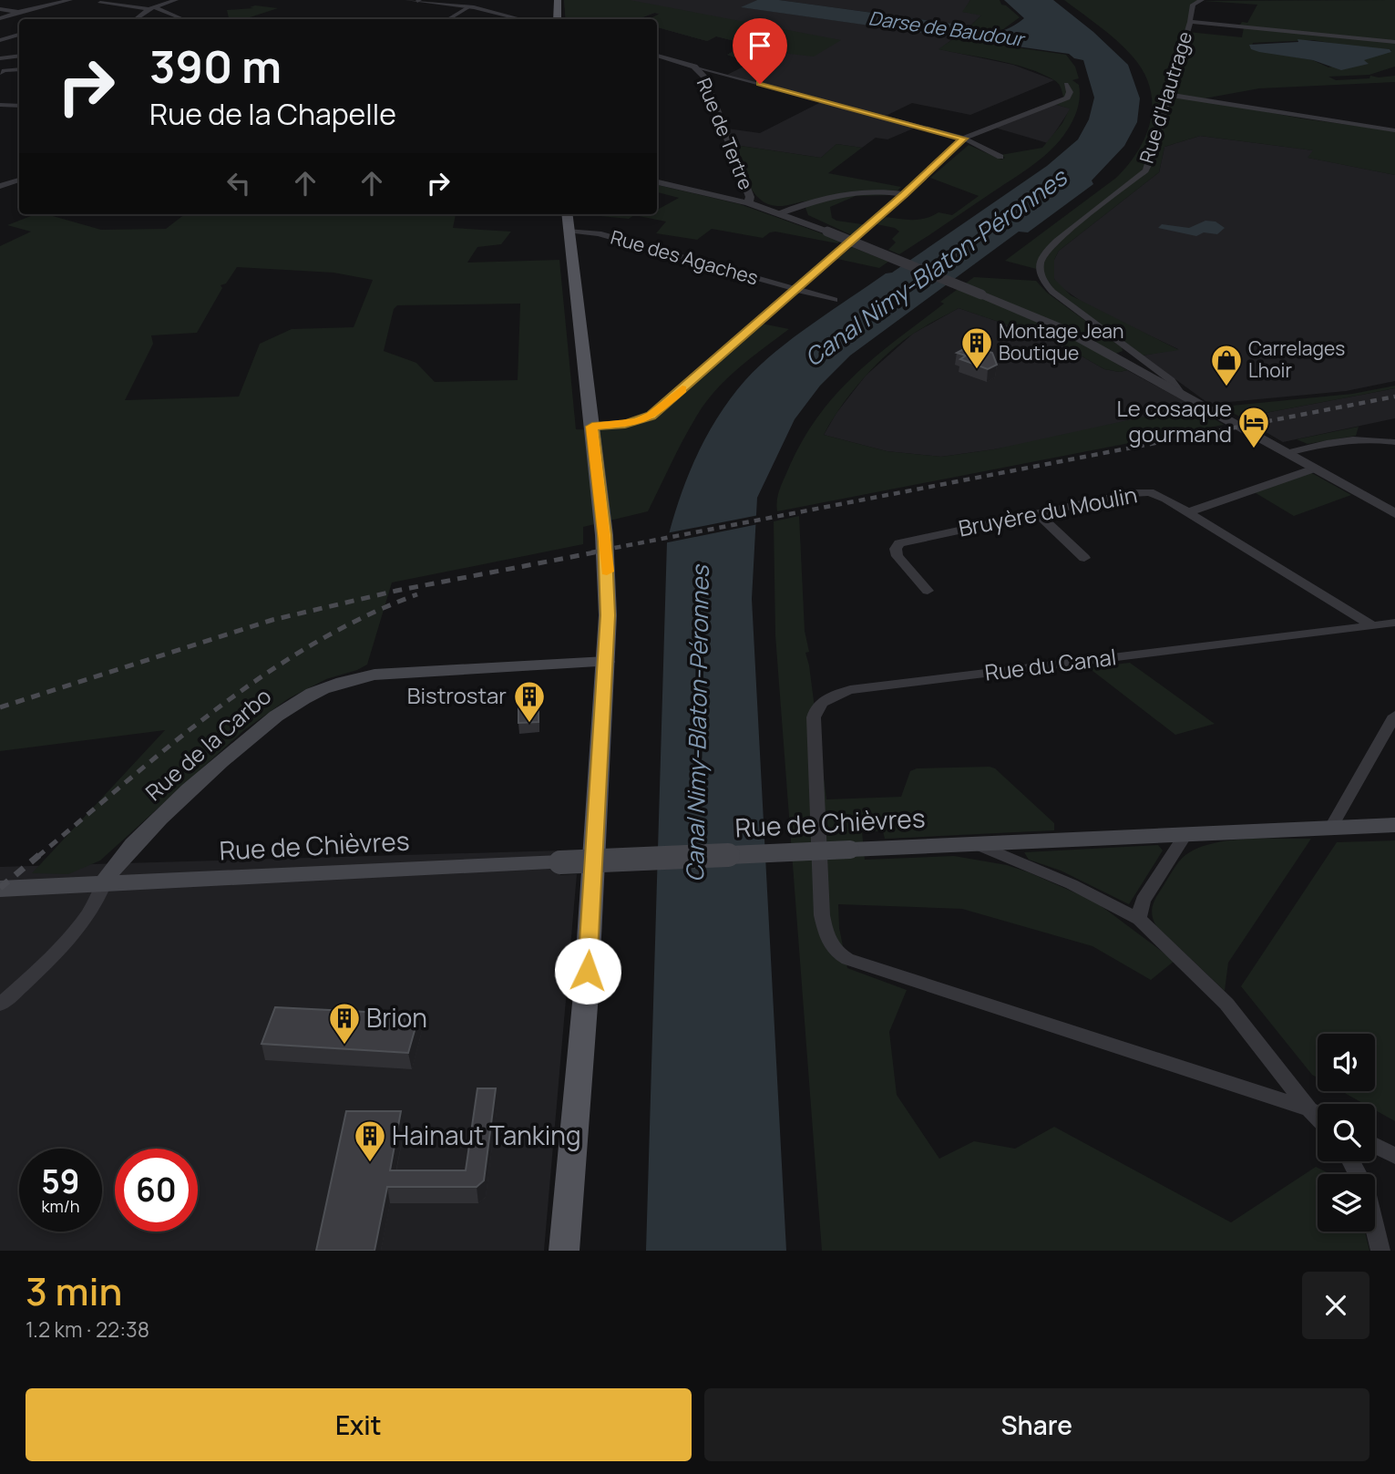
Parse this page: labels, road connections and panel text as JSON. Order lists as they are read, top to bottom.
{
  "streets": {
    "main road": ["Rue de la Carbo", "Rue de Chièvres"],
    "street": [
      "Rue d'Hautrage",
      "Rue de Tertre",
      "Rue des Agaches",
      "Bruyère du Moulin",
      "Rue du Canal"
    ]
  },
  "crossings": [
    ["Rue d'Hautrage", "Rue de Tertre"],
    ["Bruyère du Moulin", "Rue du Canal"],
    ["Rue de la Carbo", "Rue de Chièvres"]
  ],
  "water": ["Darse de Baudour", "Canal Nimy-Blaton-Péronnes"],
  "places": {
    "building": [
      "Montage Jean Boutique",
      "Bistrostar",
      "Brion",
      "Hainaut Tanking"
    ],
    "shop": ["Carrelages Lhoir"],
    "hotel": ["Le cosaque gourmand"]
  },
  "page": {
    "turn": ["390 m", "Rue de la Chapelle"],
    "speed": "59 km/h",
    "limit": "60",
    "heading": ["3 min", "1.2 km · 22:38"],
    "buttons": ["Exit", "Share"]
  }
}
